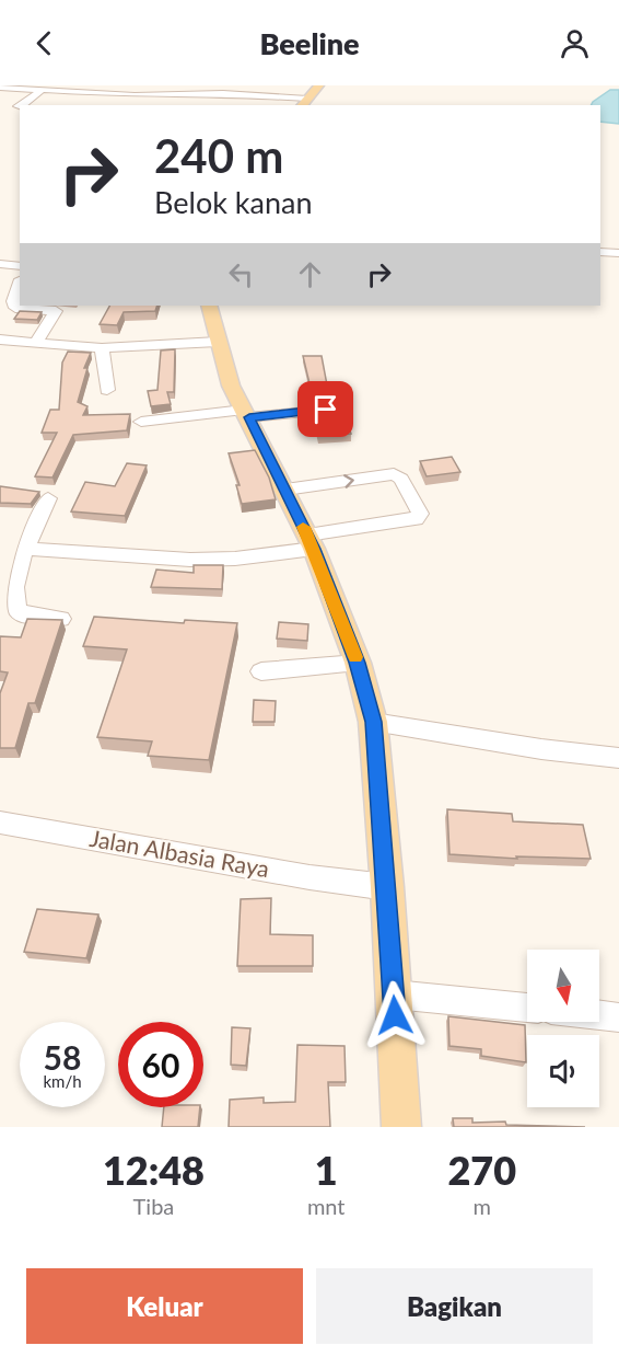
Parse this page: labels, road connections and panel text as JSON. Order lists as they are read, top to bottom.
{
  "streets": {
    "street": ["Jalan Albasia Raya"]
  },
  "north": "bottom",
  "page": {
    "header": "Beeline",
    "turn": ["240 m", "Belok kanan"],
    "speed": "58 km/h",
    "limit": "60",
    "eta": [
      "12:48",
      "Tiba",
      "1",
      "mnt",
      "270",
      "m"
    ],
    "buttons": ["Keluar", "Bagikan"]
  }
}
